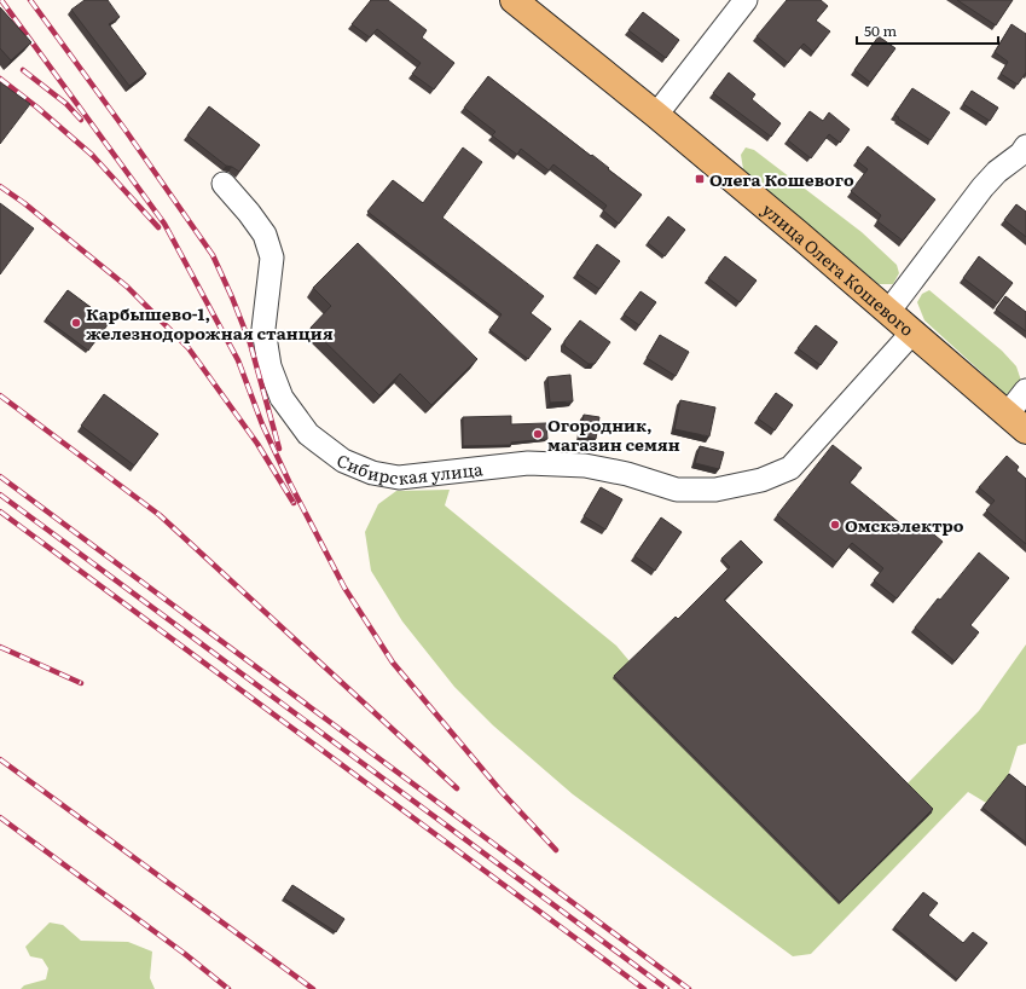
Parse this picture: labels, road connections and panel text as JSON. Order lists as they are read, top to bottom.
{
  "streets": {
    "main road": ["улица Олега Кошевого"],
    "street": ["Сибирская улица"]
  },
  "crossings": [
    ["улица Олега Кошевого", "Сибирская улица"]
  ],
  "places": {
    "transit": ["Олега Кошевого"],
    "other": ["Карбышево-1, железнодорожная станция", "Огородник, магазин семян", "Омскэлектро"]
  },
  "scale_bar": "50 m"
}
